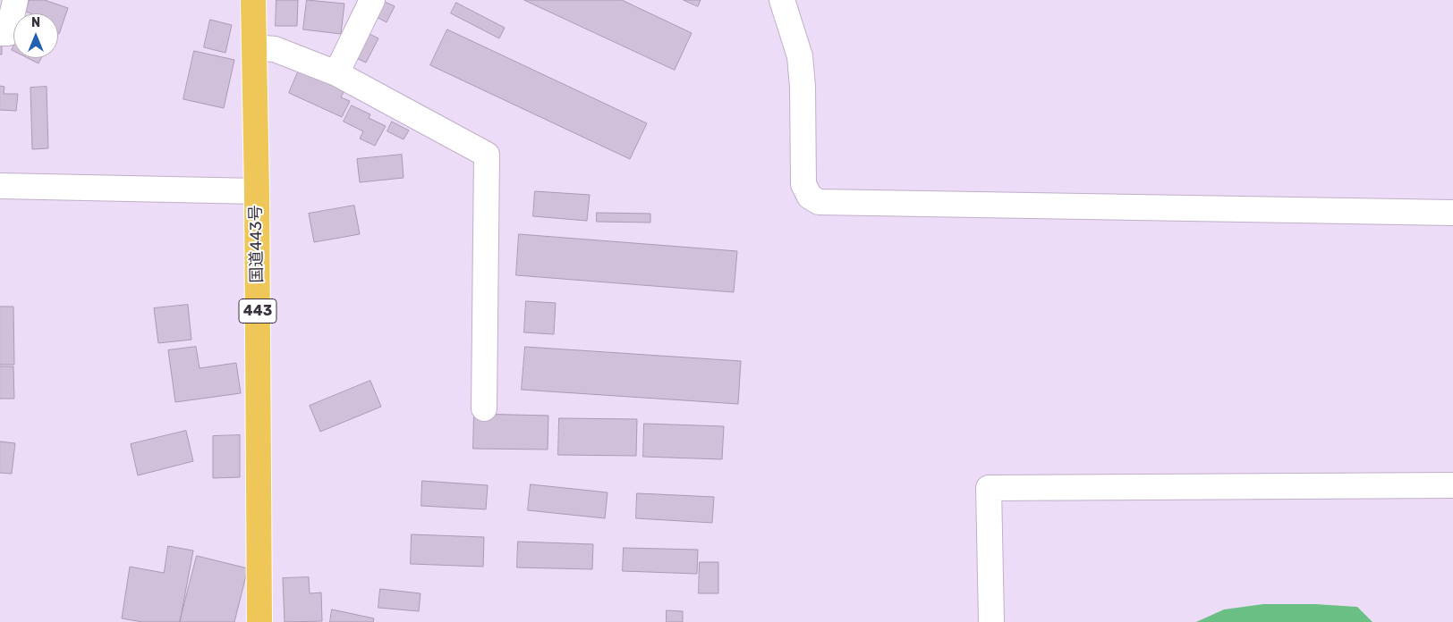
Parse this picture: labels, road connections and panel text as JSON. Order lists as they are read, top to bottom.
{
  "streets": {
    "highway": ["国道443号", "443"]
  },
  "north": "top"
}
